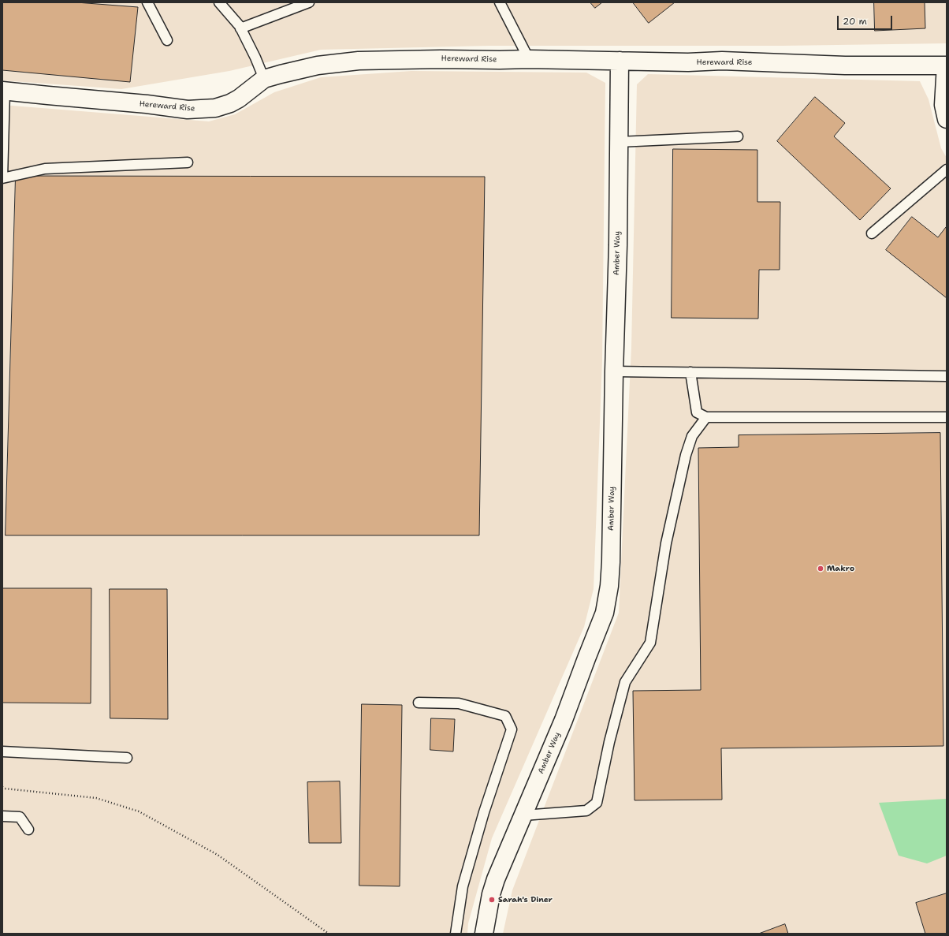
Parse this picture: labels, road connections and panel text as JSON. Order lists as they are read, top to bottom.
{
  "streets": {
    "street": ["Hereward Rise", "Amber Way"]
  },
  "crossings": [
    ["Hereward Rise", "Amber Way"]
  ],
  "places": ["Makro", "Sarah's Diner"],
  "scale_bar": "20 m"
}
